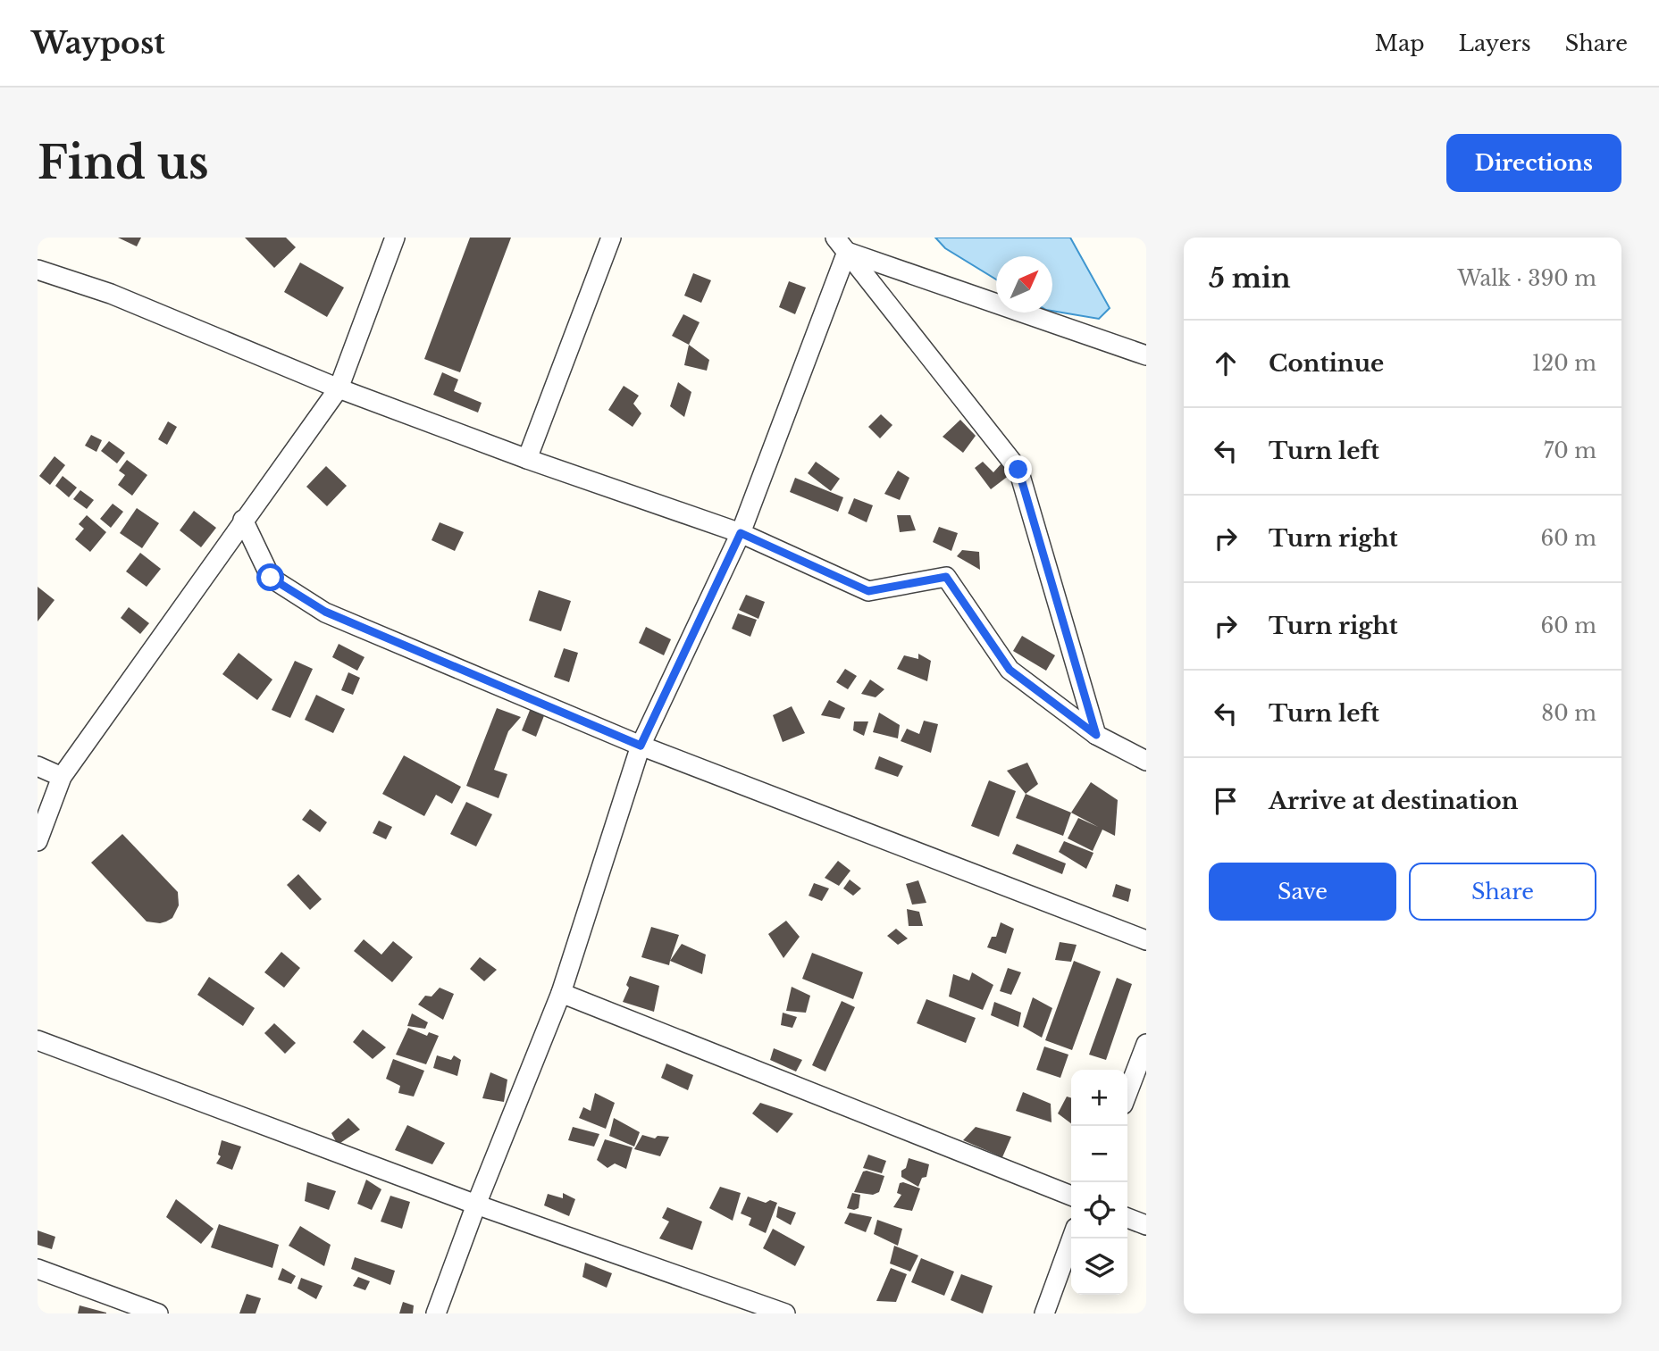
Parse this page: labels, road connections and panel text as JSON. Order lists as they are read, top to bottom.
{
  "north": "top right",
  "page": {
    "header": "Waypost",
    "nav": ["Map", "Layers", "Share"],
    "buttons": [
      "Directions",
      ["Save", "Share"]
    ],
    "title": "Find us",
    "heading": ["5 min", "Walk · 390 m"],
    "list": [
      ["Continue", "120 m"],
      ["Turn left", "70 m"],
      ["Turn right", "60 m"],
      ["Turn right", "60 m"],
      ["Turn left", "80 m"],
      "Arrive at destination"
    ],
    "map_buttons": ["+", "−"]
  }
}
